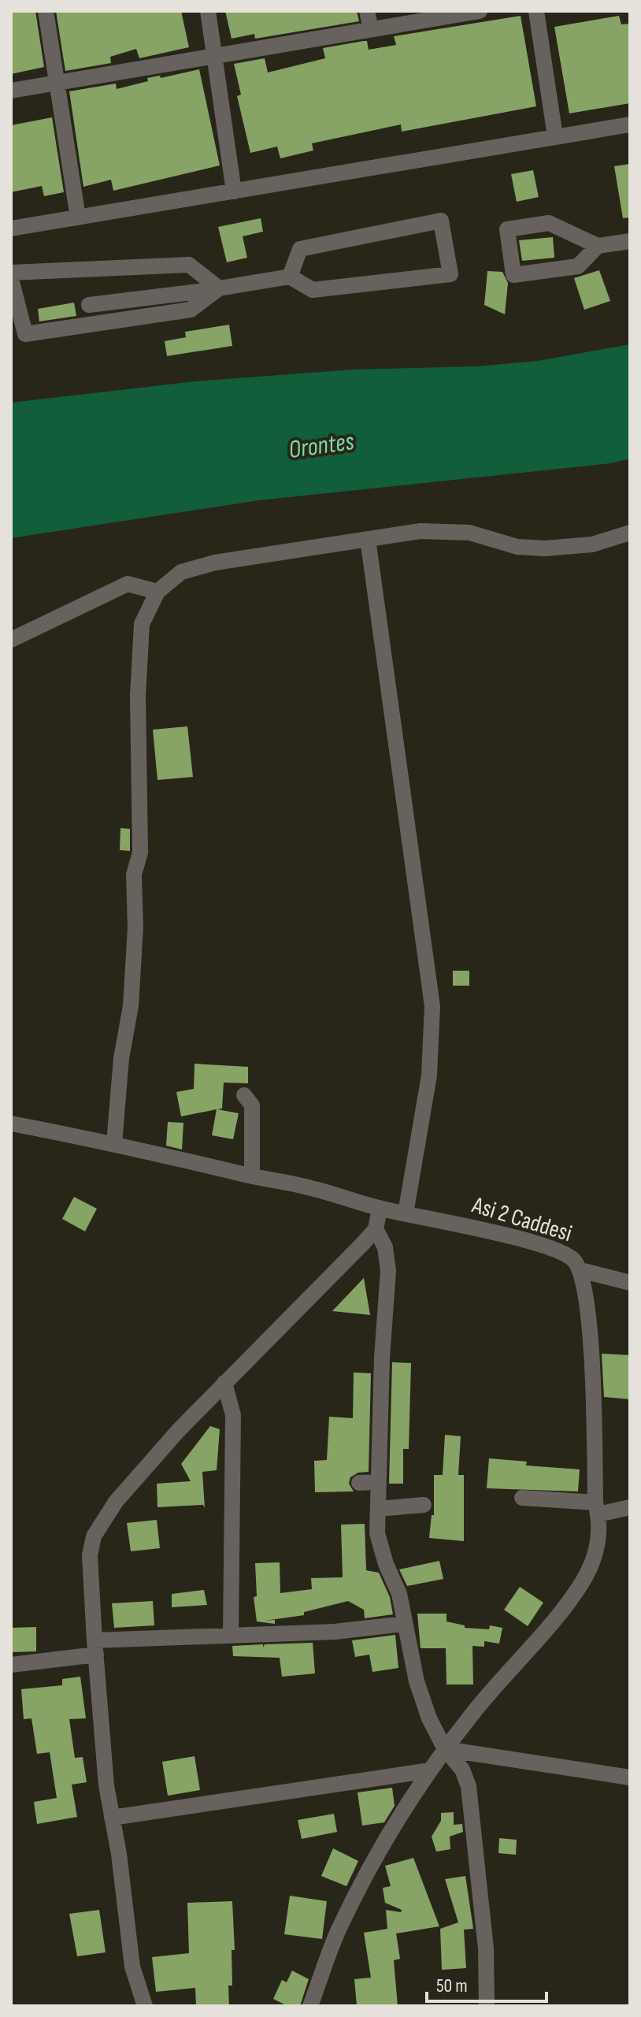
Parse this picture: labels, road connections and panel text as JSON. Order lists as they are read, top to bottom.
{
  "streets": {
    "street": ["Asi 2 Caddesi"]
  },
  "water": ["Orontes"],
  "scale_bar": "50 m"
}
